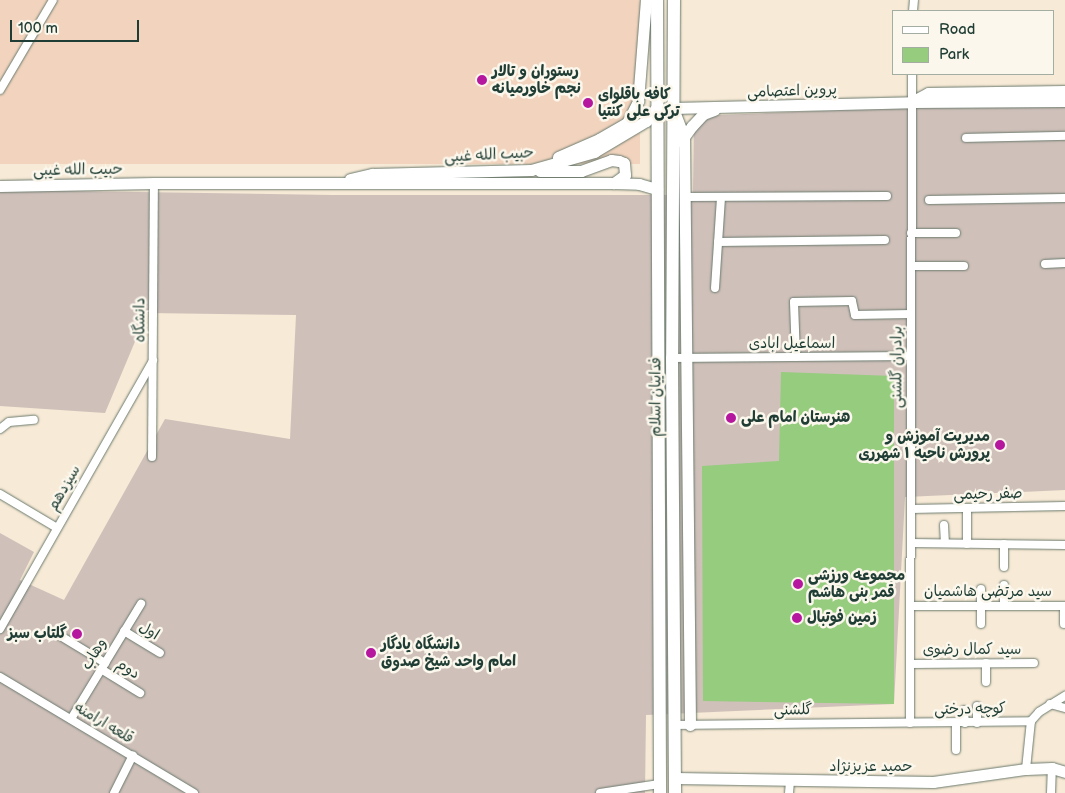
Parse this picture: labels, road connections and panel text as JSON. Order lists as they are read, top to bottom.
{
  "streets": {
    "main road": ["فداییان اسلام"],
    "street": [
      "پروین اعتصامی",
      "حبیب الله غیبی",
      "دانشگاه",
      "اسماعیل ابادی",
      "برادران گلشنی",
      "سیزدهم",
      "صفر رحیمی",
      "سید مرتضی هاشمیان",
      "اول",
      "سید کمال رضوی",
      "وهاب",
      "دوم",
      "کوچه درختی",
      "گلشنی",
      "قلعه ارامنه",
      "حمید عزیزنژاد"
    ]
  },
  "crossings": [
    ["پروین اعتصامی", "برادران گلشنی"],
    ["پروین اعتصامی", "فداییان اسلام"],
    ["حبیب الله غیبی", "دانشگاه"],
    ["حبیب الله غیبی", "فداییان اسلام"],
    ["دانشگاه", "سیزدهم"],
    ["اسماعیل ابادی", "برادران گلشنی"],
    ["اسماعیل ابادی", "فداییان اسلام"],
    ["برادران گلشنی", "صفر رحیمی"],
    ["برادران گلشنی", "سید مرتضی هاشمیان"],
    ["برادران گلشنی", "سید کمال رضوی"],
    ["برادران گلشنی", "کوچه درختی"],
    ["برادران گلشنی", "گلشنی"],
    ["فداییان اسلام", "گلشنی"],
    ["فداییان اسلام", "حمید عزیزنژاد"],
    ["اول", "وهاب"],
    ["وهاب", "دوم"],
    ["وهاب", "قلعه ارامنه"],
    ["کوچه درختی", "گلشنی"]
  ],
  "places": [
    "رستوران و تالار نجم خاورمیانه",
    "کافه باقلوای ترکی علی کنتیا",
    "هنرستان امام علی",
    "مدیریت آموزش و پرورش ناحیه ۱ شهرری",
    "مجموعه ورزشی قمر بنی هاشم",
    "زمین فوتبال",
    "گلتاب سبز",
    "دانشگاه یادگار امام واحد شیخ صدوق"
  ],
  "legend": ["Road", "Park"],
  "scale_bar": "100 m"
}
